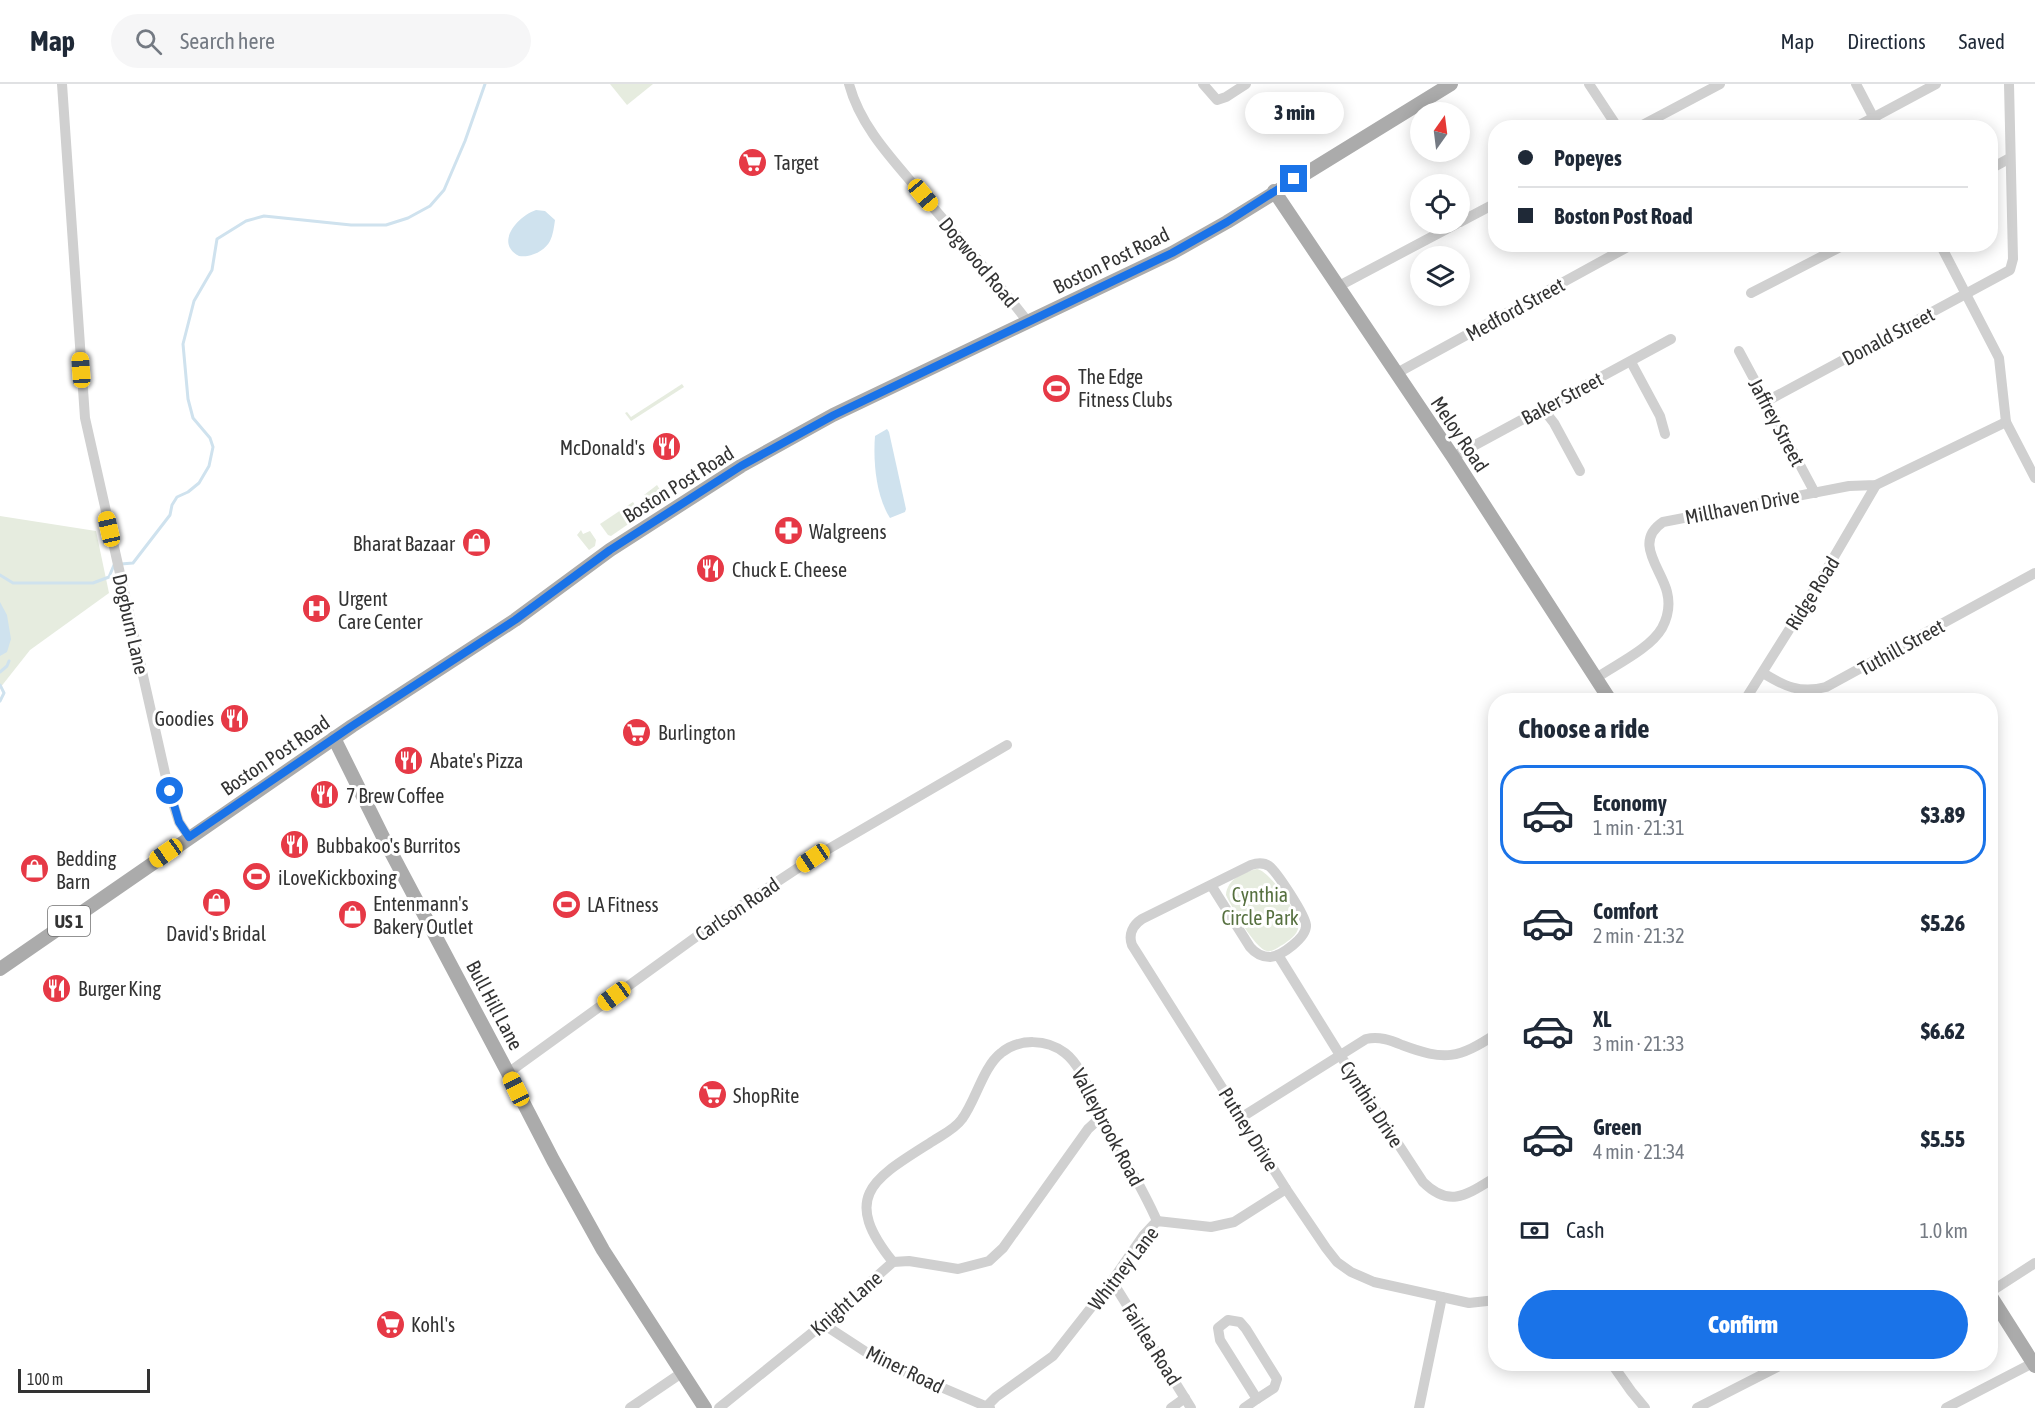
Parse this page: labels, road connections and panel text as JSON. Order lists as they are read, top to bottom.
{
  "streets": {
    "main road": [
      "Boston Post Road",
      "Meloy Road",
      "US 1",
      "Bull Hill Lane"
    ],
    "street": [
      "Dogwood Road",
      "Medford Street",
      "Donald Street",
      "Baker Street",
      "Jaffrey Street",
      "Millhaven Drive",
      "Ridge Road",
      "Dogburn Lane",
      "Tuthill Street",
      "Carlson Road",
      "Cynthia Drive",
      "Valleybrook Road",
      "Putney Drive",
      "Whitney Lane",
      "Knight Lane",
      "Fairlea Road",
      "Miner Road"
    ]
  },
  "crossings": [
    ["Boston Post Road", "Dogwood Road"],
    ["Boston Post Road", "Meloy Road"],
    ["Boston Post Road", "Dogburn Lane"],
    ["Boston Post Road", "Bull Hill Lane"],
    ["Medford Street", "Meloy Road"],
    ["Donald Street", "Jaffrey Street"],
    ["Baker Street", "Meloy Road"],
    ["Jaffrey Street", "Millhaven Drive"],
    ["Meloy Road", "Millhaven Drive"],
    ["Millhaven Drive", "Ridge Road"],
    ["Ridge Road", "Tuthill Street"],
    ["Carlson Road", "Bull Hill Lane"],
    ["Valleybrook Road", "Whitney Lane"],
    ["Valleybrook Road", "Knight Lane"],
    ["Putney Drive", "Whitney Lane"],
    ["Whitney Lane", "Fairlea Road"],
    ["Whitney Lane", "Miner Road"],
    ["Knight Lane", "Miner Road"]
  ],
  "parks": ["Cynthia Circle Park"],
  "places": {
    "supermarket": [
      "Target",
      "Burlington",
      "ShopRite",
      "Kohl's"
    ],
    "sports": ["The Edge Fitness Clubs", "iLoveKickboxing", "LA Fitness"],
    "restaurant": [
      "McDonald's",
      "Chuck E. Cheese",
      "Goodies",
      "Abate's Pizza",
      "7 Brew Coffee",
      "Bubbakoo's Burritos",
      "Burger King"
    ],
    "pharmacy": ["Walgreens"],
    "shop": [
      "Bharat Bazaar",
      "Bedding Barn",
      "David's Bridal",
      "Entenmann's Bakery Outlet"
    ],
    "hospital": ["Urgent Care Center"]
  },
  "scale_bar": "100 m",
  "north": "top",
  "page": {
    "header": "Map",
    "search": "Search here",
    "nav": ["Map", "Directions", "Saved"],
    "bubble": "3 min",
    "banner": ["Popeyes", "Boston Post Road"],
    "heading": "Choose a ride",
    "list": [
      {
        "name": "Economy",
        "note": "1 min · 21:31",
        "value": "$3.89"
      },
      {
        "name": "Comfort",
        "note": "2 min · 21:32",
        "value": "$5.26"
      },
      {
        "name": "XL",
        "note": "3 min · 21:33",
        "value": "$6.62"
      },
      {
        "name": "Green",
        "note": "4 min · 21:34",
        "value": "$5.55"
      }
    ],
    "pay": ["Cash", "1.0 km"],
    "buttons": "Confirm",
    "scale": "100 m"
  }
}
